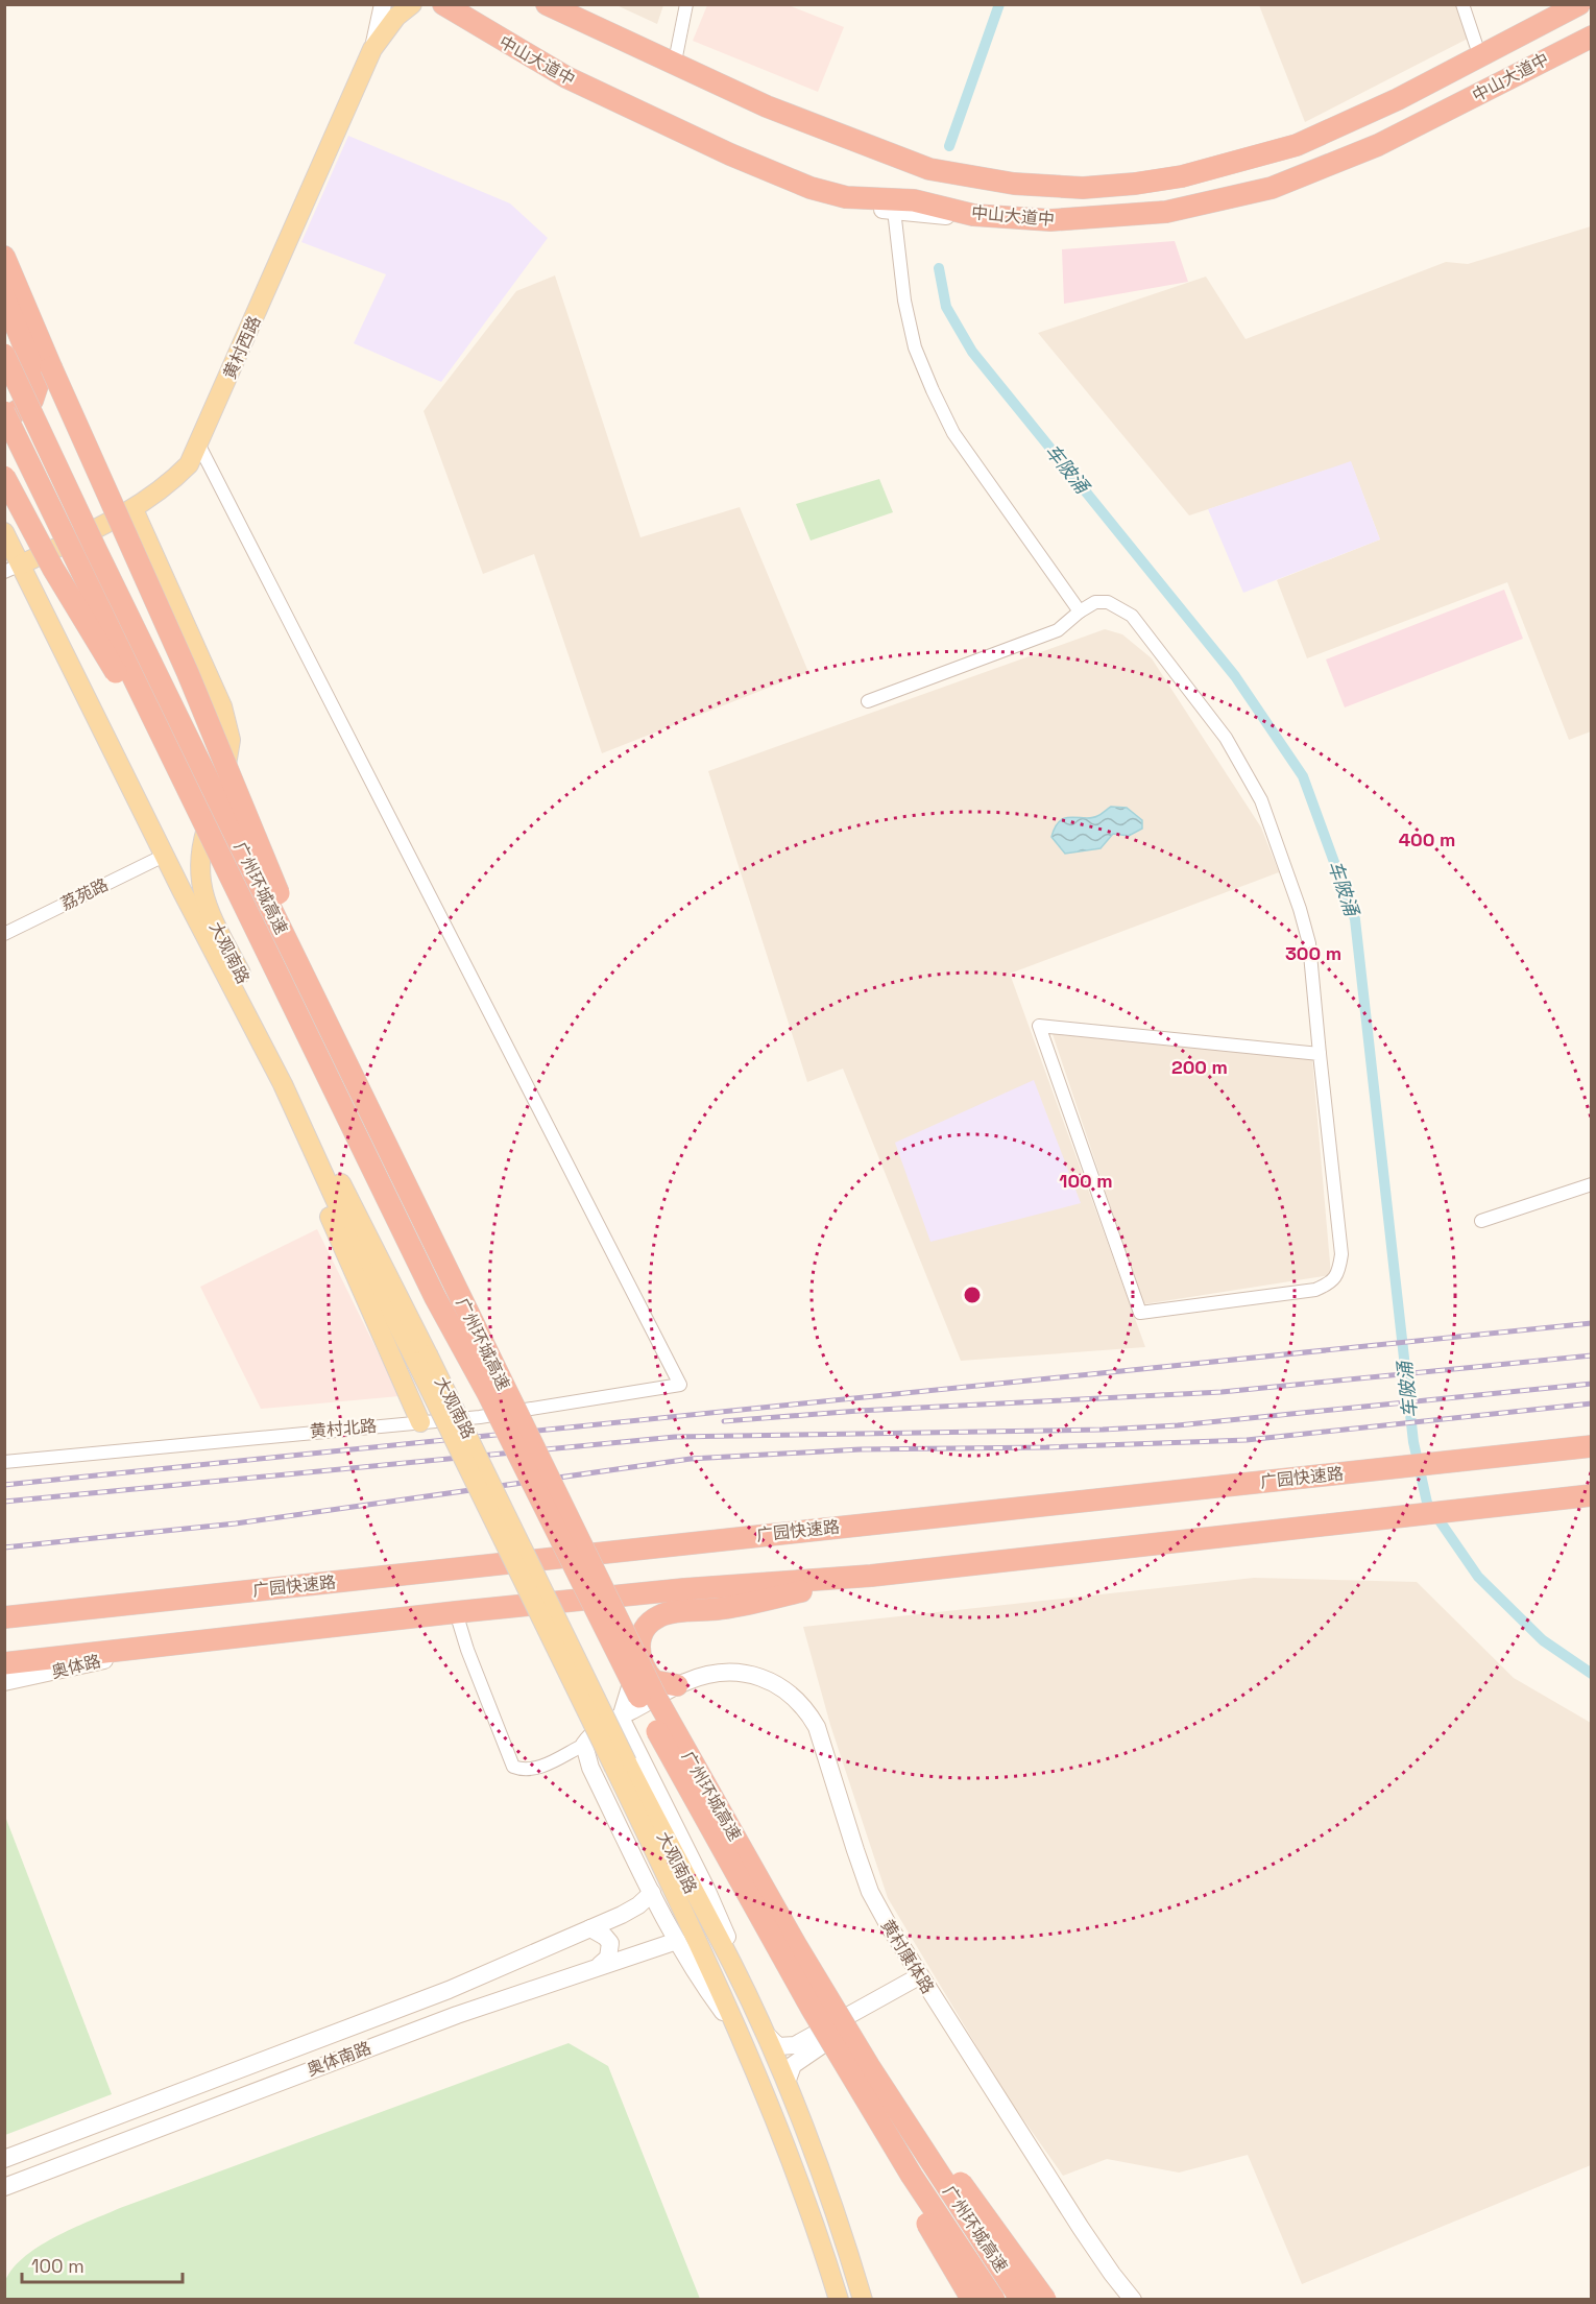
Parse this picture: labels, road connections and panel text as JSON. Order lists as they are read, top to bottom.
{
  "streets": {
    "highway": ["中山大道中", "广州环城高速", "广园快速路"],
    "main road": ["黄村西路", "大观南路"],
    "street": [
      "荔苑路",
      "黄村北路",
      "奥体路",
      "黄村康体路",
      "奥体南路"
    ]
  },
  "crossings": [
    ["黄村西路", "大观南路"],
    ["黄村西路", "黄村北路"],
    ["荔苑路", "大观南路"]
  ],
  "water": ["车陂涌"],
  "scale_bar": "100 m",
  "rings": [
    "400 m",
    "300 m",
    "200 m",
    "100 m"
  ]
}
